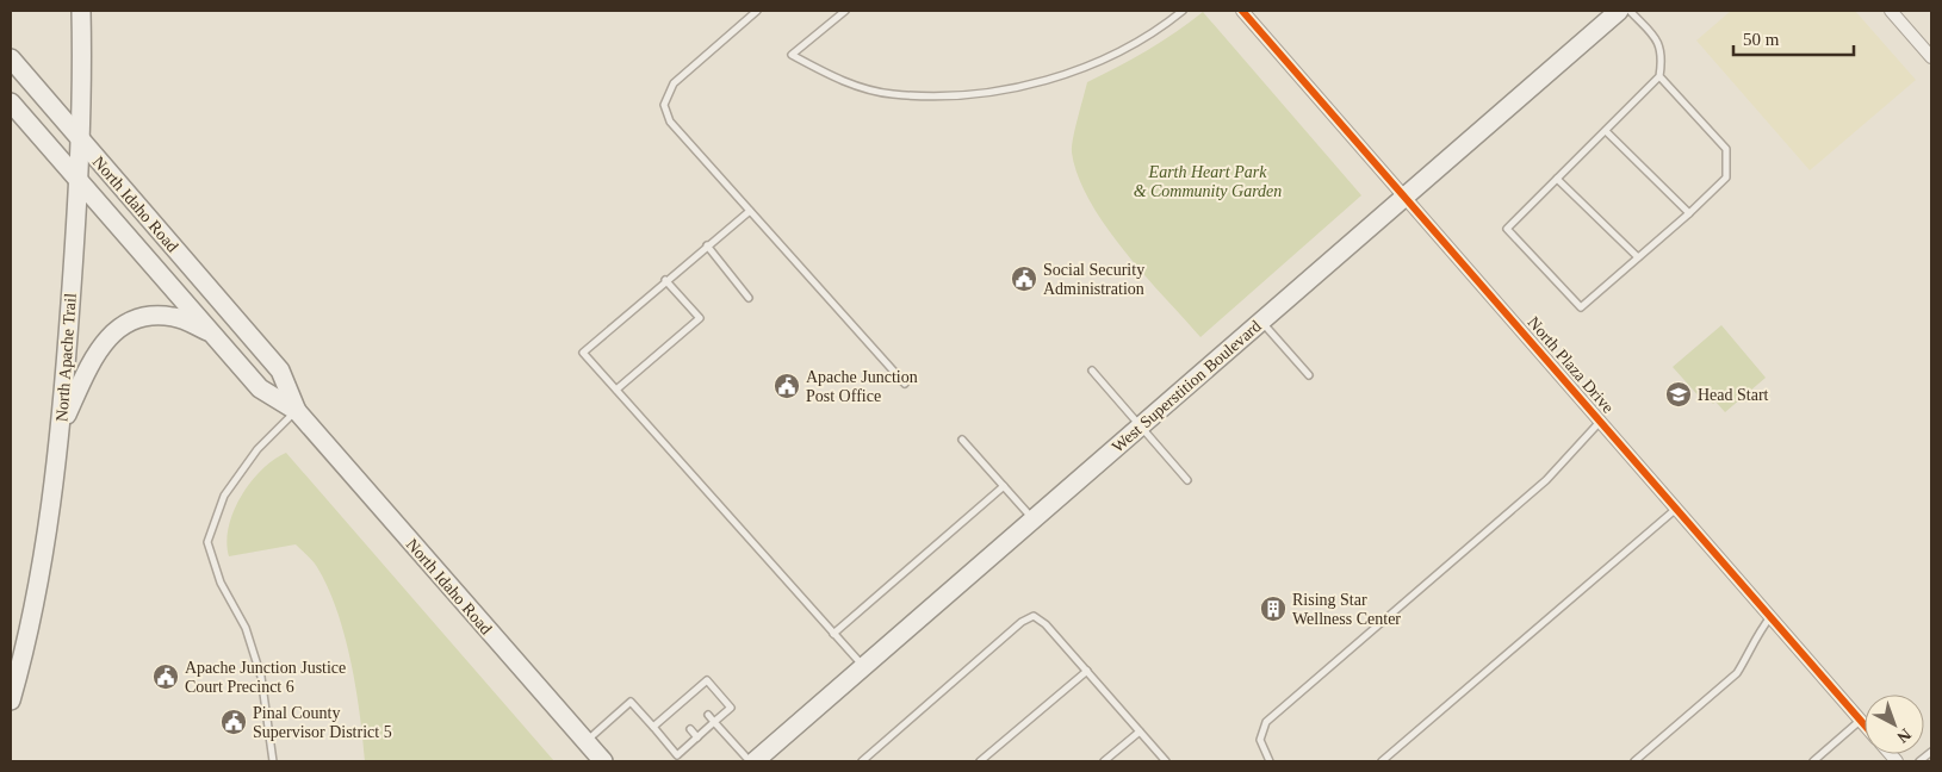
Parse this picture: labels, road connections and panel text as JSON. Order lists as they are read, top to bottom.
{
  "streets": {
    "main road": ["North Idaho Road", "North Apache Trail", "West Superstition Boulevard"],
    "street": ["North Plaza Drive"]
  },
  "crossings": [
    ["North Idaho Road", "North Apache Trail"],
    ["North Plaza Drive", "West Superstition Boulevard"]
  ],
  "parks": ["Earth Heart Park & Community Garden"],
  "places": {
    "public building": [
      "Social Security Administration",
      "Apache Junction Post Office",
      "Apache Junction Justice Court Precinct 6",
      "Pinal County Supervisor District 5"
    ],
    "school or university": ["Head Start"],
    "building": ["Rising Star Wellness Center"]
  },
  "scale_bar": "50 m",
  "north": "bottom right"
}
